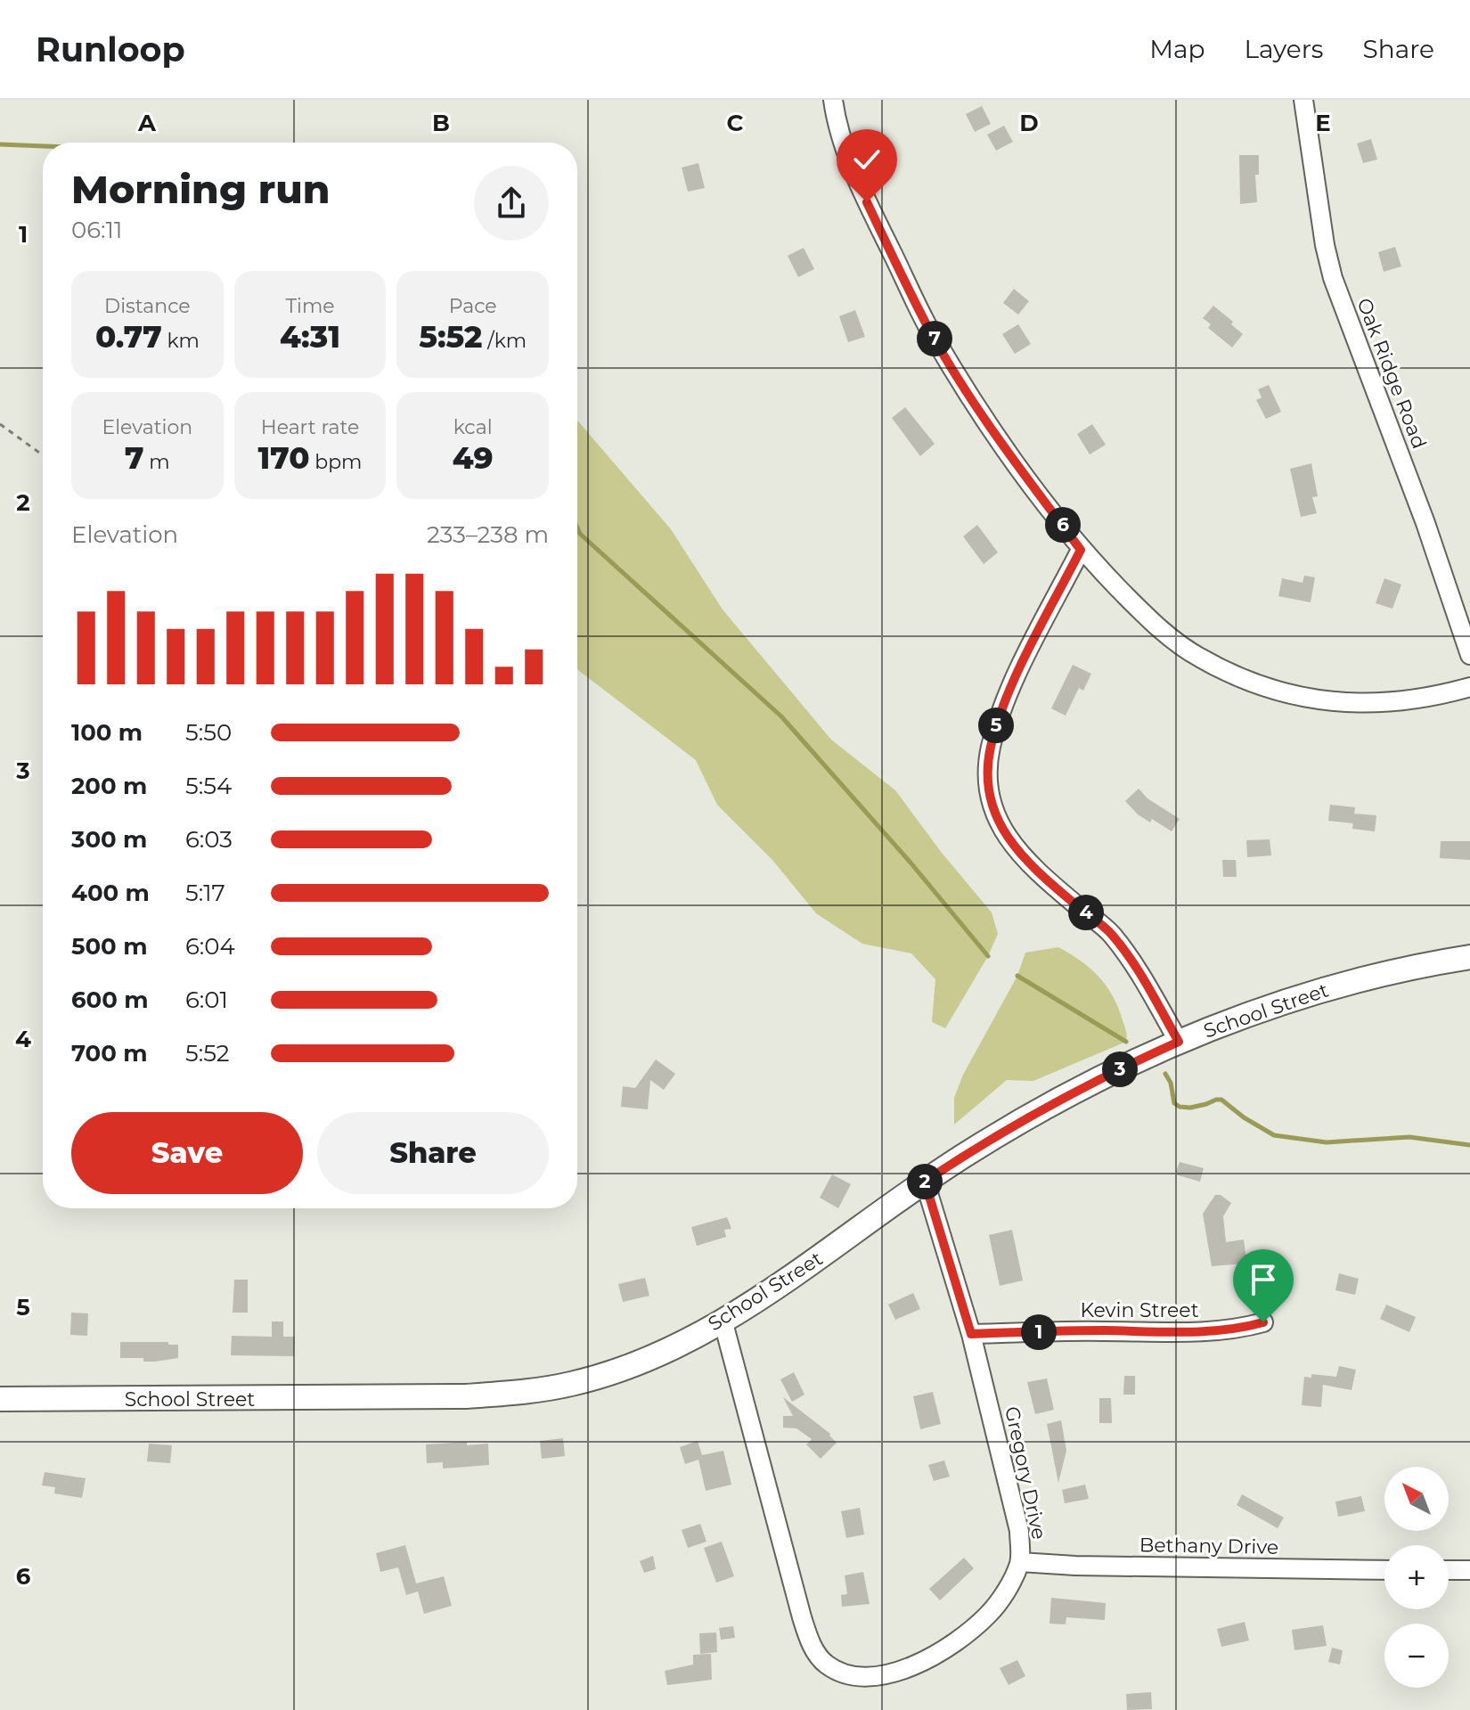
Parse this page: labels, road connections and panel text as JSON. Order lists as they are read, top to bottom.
{
  "streets": {
    "street": [
      "Oak Ridge Road",
      "School Street",
      "Kevin Street",
      "Gregory Drive",
      "Bethany Drive"
    ]
  },
  "crossings": [
    ["School Street", "Gregory Drive"],
    ["Kevin Street", "Gregory Drive"],
    ["Gregory Drive", "Bethany Drive"]
  ],
  "north": "top left",
  "page": {
    "header": "Runloop",
    "nav": ["Map", "Layers", "Share"],
    "heading": ["Morning run", "06:11"],
    "stats": [
      ["Distance", "0.77 km"],
      ["Time", "4:31"],
      ["Pace", "5:52 /km"],
      ["Elevation", "7 m"],
      ["Heart rate", "170 bpm"],
      ["kcal", "49"]
    ],
    "pins": [
      "7",
      "6",
      "5",
      "4",
      "3",
      "2",
      "1"
    ],
    "chart": ["Elevation", "233–238 m"],
    "list": [
      {
        "name": "100 m",
        "note": "5:50"
      },
      {
        "name": "200 m",
        "note": "5:54"
      },
      {
        "name": "300 m",
        "note": "6:03"
      },
      {
        "name": "400 m",
        "note": "5:17"
      },
      {
        "name": "500 m",
        "note": "6:04"
      },
      {
        "name": "600 m",
        "note": "6:01"
      },
      {
        "name": "700 m",
        "note": "5:52"
      }
    ],
    "buttons": ["Save", "Share"],
    "map_buttons": ["+", "−"]
  },
  "grid": {
    "columns": [
      "A",
      "B",
      "C",
      "D",
      "E"
    ],
    "rows": [
      "1",
      "2",
      "3",
      "4",
      "5",
      "6"
    ]
  }
}
